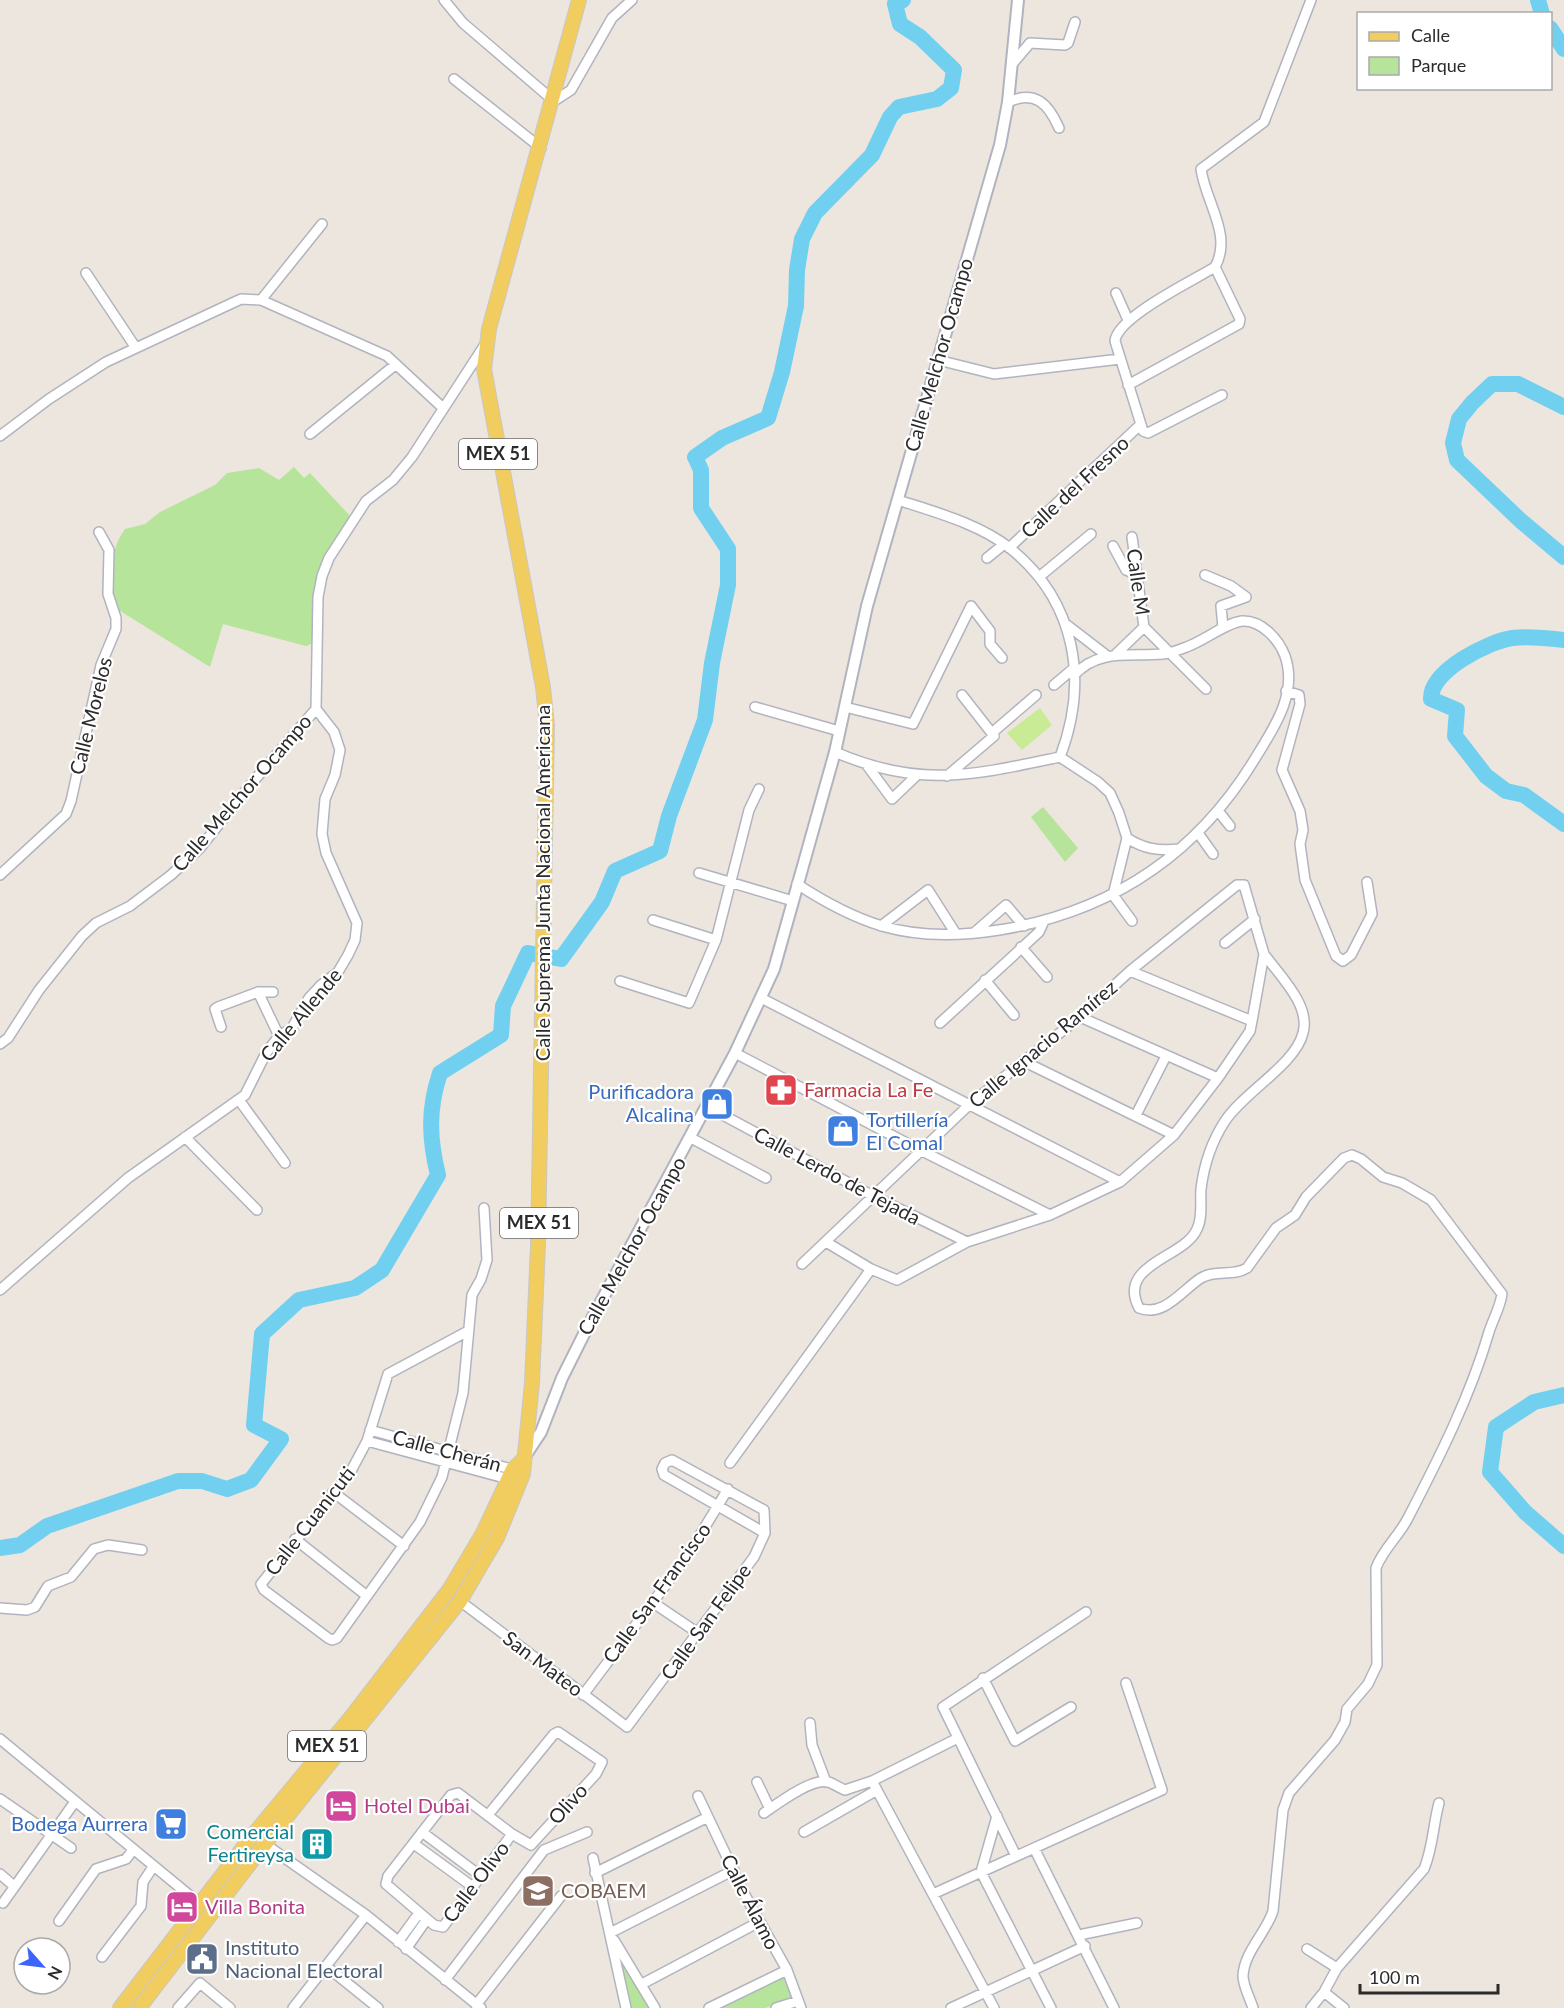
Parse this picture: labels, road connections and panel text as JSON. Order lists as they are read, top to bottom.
{
  "streets": {
    "main road": ["MEX 51", "Calle Suprema Junta Nacional Americana"],
    "street": [
      "Calle Melchor Ocampo",
      "Calle del Fresno",
      "Calle M",
      "Calle Morelos",
      "Calle Allende",
      "Calle Ignacio Ramírez",
      "Calle Lerdo de Tejada",
      "Calle Cherán",
      "Calle Cuanicuti",
      "Calle San Francisco",
      "Calle San Felipe",
      "San Mateo",
      "Olivo",
      "Calle Olivo",
      "Calle Álamo"
    ]
  },
  "crossings": [
    ["Calle Melchor Ocampo", "Calle Suprema Junta Nacional Americana"],
    ["Calle Melchor Ocampo", "Calle Allende"],
    ["Calle Melchor Ocampo", "Calle Lerdo de Tejada"],
    ["Calle Melchor Ocampo", "Calle Cherán"],
    ["Calle Suprema Junta Nacional Americana", "Calle Cherán"],
    ["Calle Suprema Junta Nacional Americana", "San Mateo"],
    ["Calle Ignacio Ramírez", "Calle Lerdo de Tejada"],
    ["Calle Cherán", "Calle Cuanicuti"],
    ["Calle San Francisco", "Calle San Felipe"],
    ["Calle San Francisco", "San Mateo"],
    ["Calle San Felipe", "San Mateo"],
    ["Olivo", "Calle Olivo"]
  ],
  "places": {
    "pharmacy": ["Farmacia La Fe"],
    "shop": ["Purificadora Alcalina", "Tortillería El Comal"],
    "hotel": ["Hotel Dubai", "Villa Bonita"],
    "supermarket": ["Bodega Aurrera"],
    "building": ["Comercial Fertireysa"],
    "school or university": ["COBAEM"],
    "public building": ["Instituto Nacional Electoral"]
  },
  "legend": ["Calle", "Parque"],
  "scale_bar": "100 m",
  "north": "bottom right"
}
